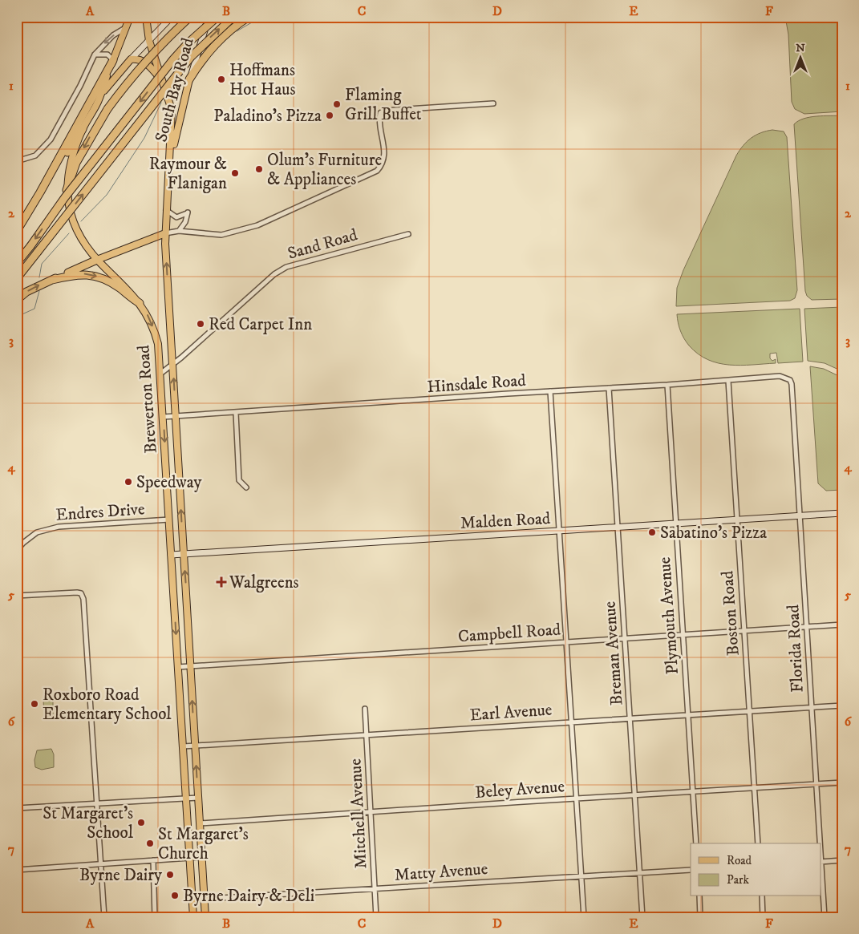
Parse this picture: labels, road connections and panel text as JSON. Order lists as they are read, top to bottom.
{
  "streets": {
    "main road": ["South Bay Road", "Brewerton Road"],
    "street": [
      "Sand Road",
      "Hinsdale Road",
      "Endres Drive",
      "Malden Road",
      "Boston Road",
      "Plymouth Avenue",
      "Campbell Road",
      "Florida Road",
      "Breman Avenue",
      "Earl Avenue",
      "Beley Avenue",
      "Mitchell Avenue",
      "Matty Avenue"
    ]
  },
  "crossings": [
    ["South Bay Road", "Brewerton Road"],
    ["Sand Road", "Brewerton Road"],
    ["Hinsdale Road", "Brewerton Road"],
    ["Hinsdale Road", "Boston Road"],
    ["Hinsdale Road", "Plymouth Avenue"],
    ["Hinsdale Road", "Florida Road"],
    ["Hinsdale Road", "Breman Avenue"],
    ["Brewerton Road", "Endres Drive"],
    ["Brewerton Road", "Malden Road"],
    ["Brewerton Road", "Campbell Road"],
    ["Brewerton Road", "Earl Avenue"],
    ["Brewerton Road", "Beley Avenue"],
    ["Brewerton Road", "Matty Avenue"],
    ["Malden Road", "Boston Road"],
    ["Malden Road", "Plymouth Avenue"],
    ["Malden Road", "Florida Road"],
    ["Malden Road", "Breman Avenue"],
    ["Boston Road", "Campbell Road"],
    ["Boston Road", "Earl Avenue"],
    ["Boston Road", "Beley Avenue"],
    ["Plymouth Avenue", "Campbell Road"],
    ["Plymouth Avenue", "Earl Avenue"],
    ["Plymouth Avenue", "Beley Avenue"],
    ["Campbell Road", "Florida Road"],
    ["Campbell Road", "Breman Avenue"],
    ["Florida Road", "Earl Avenue"],
    ["Florida Road", "Beley Avenue"],
    ["Breman Avenue", "Earl Avenue"],
    ["Breman Avenue", "Beley Avenue"],
    ["Breman Avenue", "Matty Avenue"],
    ["Earl Avenue", "Mitchell Avenue"],
    ["Beley Avenue", "Mitchell Avenue"],
    ["Mitchell Avenue", "Matty Avenue"]
  ],
  "places": {
    "other": [
      "Hoffmans Hot Haus",
      "Flaming Grill Buffet",
      "Paladino's Pizza",
      "Olum's Furniture & Appliances",
      "Raymour & Flanigan",
      "Red Carpet Inn",
      "Speedway",
      "Sabatino's Pizza",
      "Roxboro Road Elementary School",
      "St Margaret's School",
      "St Margaret's Church",
      "Byrne Dairy",
      "Byrne Dairy & Deli"
    ],
    "health": ["Walgreens"]
  },
  "legend": ["Road", "Park"],
  "north": "top",
  "grid": {
    "columns": [
      "A",
      "B",
      "C",
      "D",
      "E",
      "F"
    ],
    "rows": [
      "1",
      "2",
      "3",
      "4",
      "5",
      "6",
      "7"
    ]
  }
}
